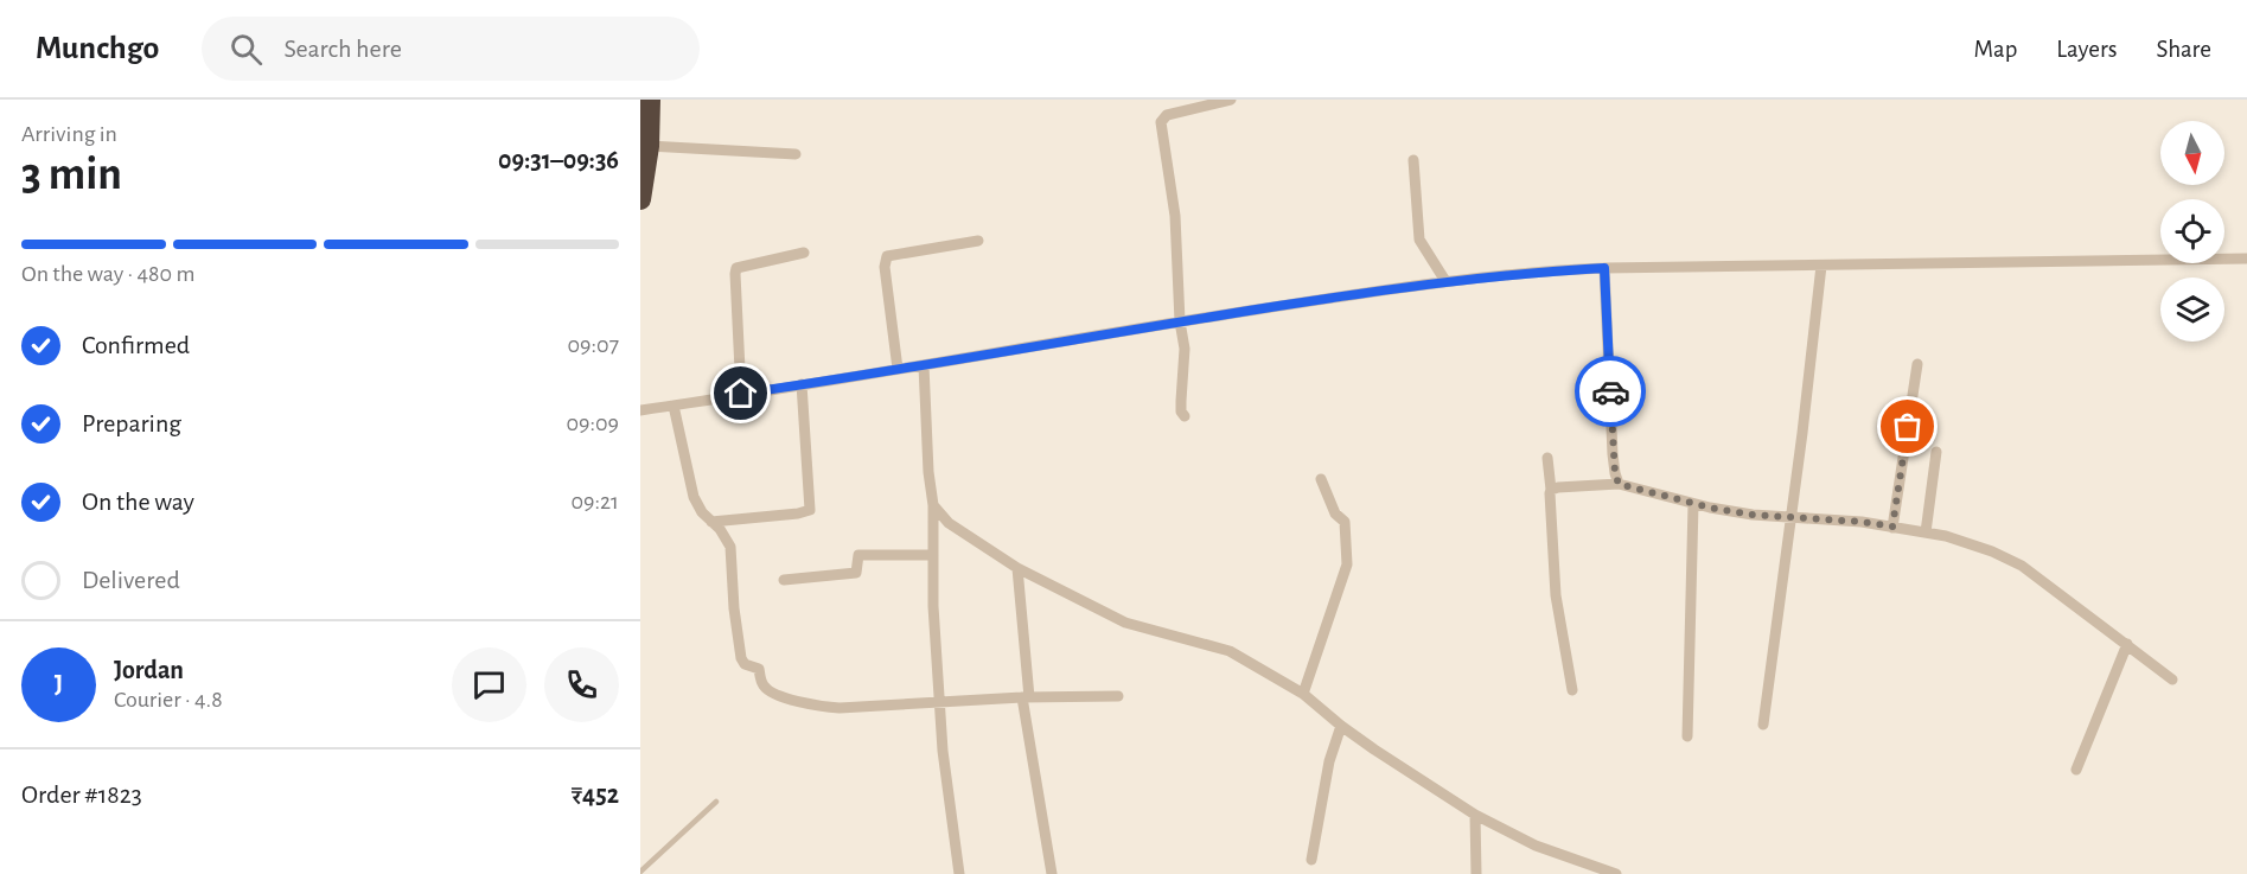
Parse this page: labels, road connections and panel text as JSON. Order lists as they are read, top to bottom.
{
  "north": "bottom",
  "page": {
    "header": "Munchgo",
    "search": "Search here",
    "nav": ["Map", "Layers", "Share"],
    "heading": ["3 min", "Arriving in", "09:31–09:36"],
    "panel": [
      "Jordan",
      "Courier · 4.8",
      "Order #1823",
      "₹452"
    ],
    "bar": "On the way · 480 m",
    "list": [
      ["Confirmed", "09:07"],
      ["Preparing", "09:09"],
      ["On the way", "09:21"],
      "Delivered"
    ],
    "round": "J"
  }
}
